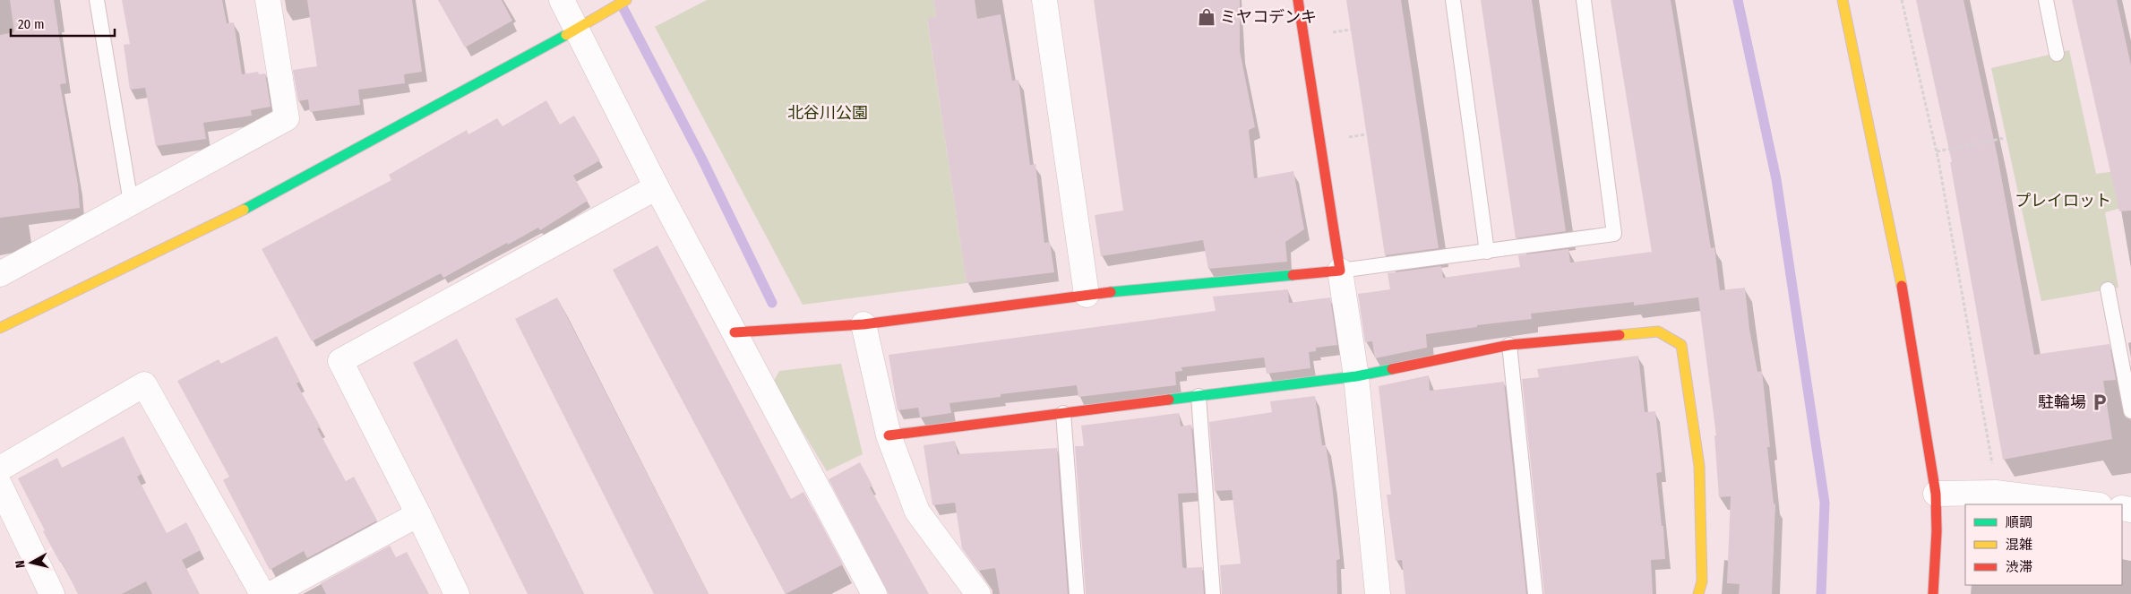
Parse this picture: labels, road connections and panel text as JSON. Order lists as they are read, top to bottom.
{
  "parks": ["北谷川公園", "プレイロット"],
  "places": {
    "shop": ["ミヤコデンキ"],
    "parking": ["駐輪場"]
  },
  "legend": ["順調", "混雑", "渋滞"],
  "scale_bar": "20 m",
  "north": "left"
}
